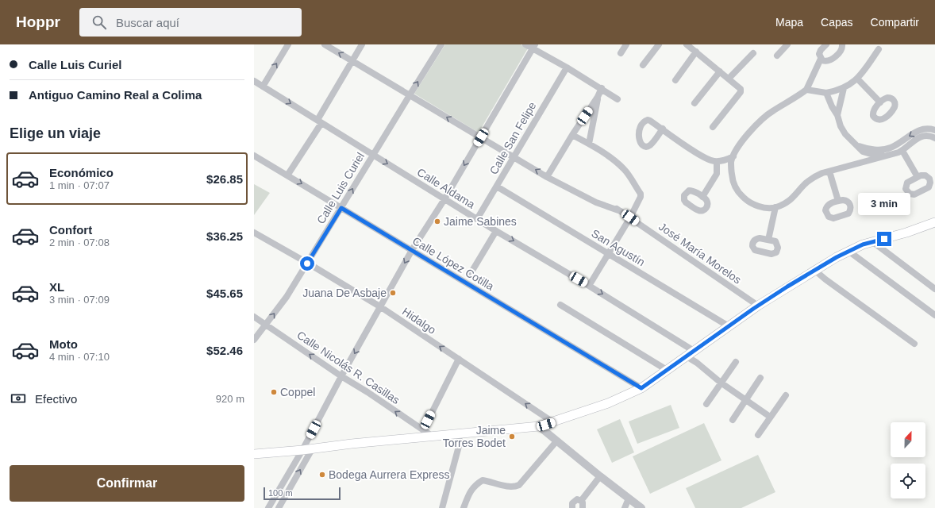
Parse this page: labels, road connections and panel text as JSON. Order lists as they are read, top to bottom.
{
  "streets": {
    "street": [
      "Calle San Felipe",
      "Calle Luis Curiel",
      "Calle Aldama",
      "San Agustín",
      "José María Morelos",
      "Calle López Cotilla",
      "Hidalgo",
      "Calle Nicolás R. Casillas"
    ]
  },
  "crossings": [
    ["Calle San Felipe", "Calle Aldama"],
    ["Calle San Felipe", "San Agustín"],
    ["Calle San Felipe", "José María Morelos"],
    ["Calle Luis Curiel", "Calle Aldama"],
    ["Calle Luis Curiel", "José María Morelos"],
    ["Calle Luis Curiel", "Calle López Cotilla"],
    ["Calle Luis Curiel", "Hidalgo"],
    ["Calle Luis Curiel", "Calle Nicolás R. Casillas"]
  ],
  "one_way": ["Calle Luis Curiel", "Hidalgo", "Calle Nicolás R. Casillas"],
  "places": [
    "Jaime Sabines",
    "Juana De Asbaje",
    "Coppel",
    "Jaime Torres Bodet",
    "Bodega Aurrera Express"
  ],
  "scale_bar": "100 m",
  "north": "top",
  "page": {
    "header": "Hoppr",
    "search": "Buscar aquí",
    "nav": ["Mapa", "Capas", "Compartir"],
    "banner": ["Calle Luis Curiel", "Antiguo Camino Real a Colima"],
    "heading": "Elige un viaje",
    "list": [
      {
        "name": "Económico",
        "note": "1 min · 07:07",
        "value": "$26.85"
      },
      {
        "name": "Confort",
        "note": "2 min · 07:08",
        "value": "$36.25"
      },
      {
        "name": "XL",
        "note": "3 min · 07:09",
        "value": "$45.65"
      },
      {
        "name": "Moto",
        "note": "4 min · 07:10",
        "value": "$52.46"
      }
    ],
    "bubble": "3 min",
    "pay": ["Efectivo", "920 m"],
    "buttons": "Confirmar",
    "scale": "100 m"
  }
}
